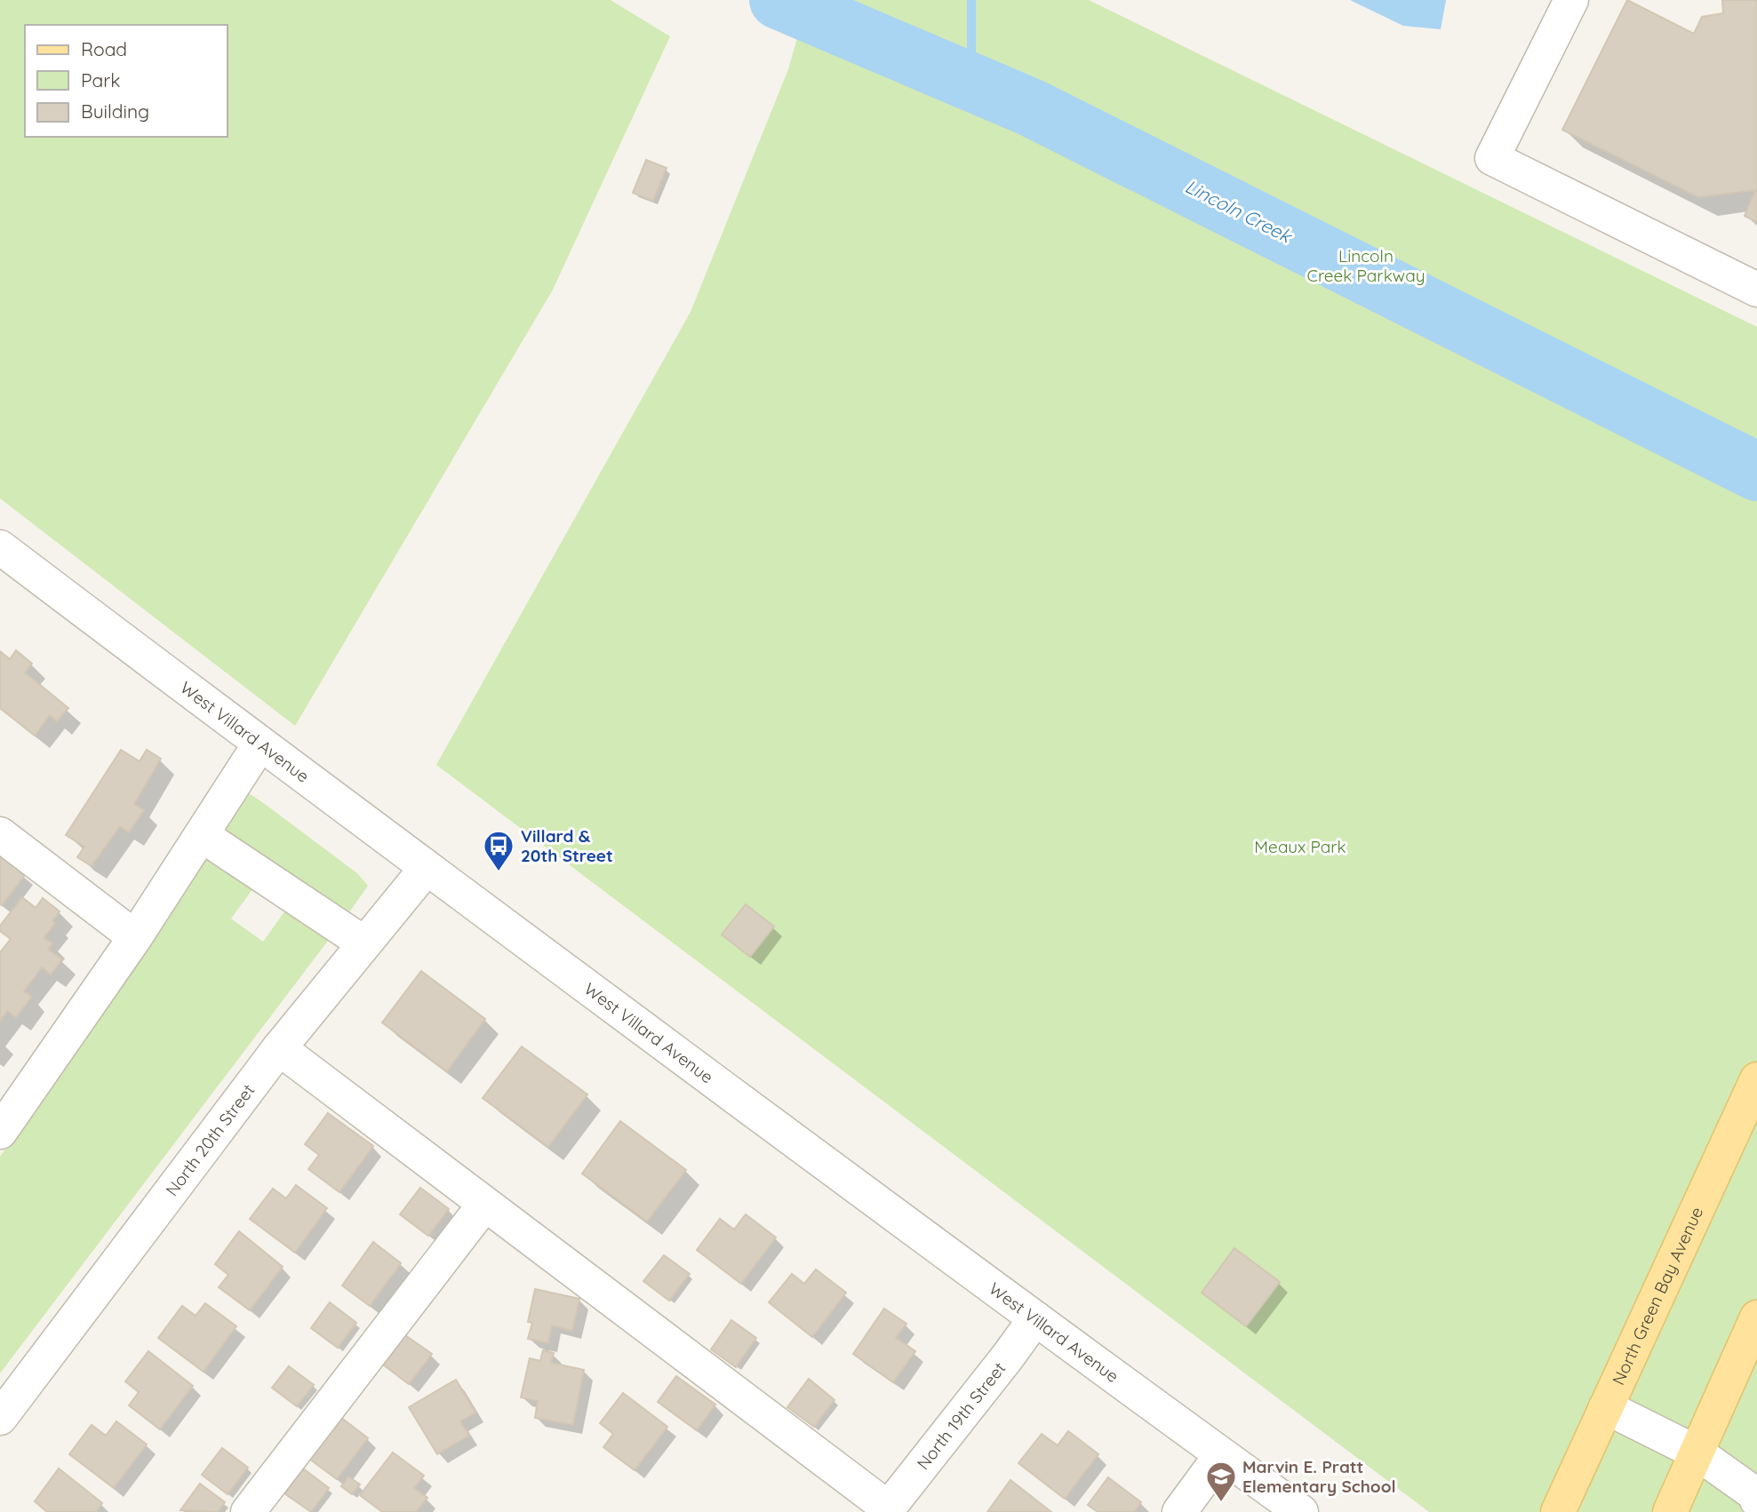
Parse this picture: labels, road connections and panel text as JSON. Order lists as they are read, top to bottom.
{
  "streets": {
    "main road": ["North Green Bay Avenue"],
    "street": ["West Villard Avenue", "North 20th Street", "North 19th Street"]
  },
  "crossings": [
    ["West Villard Avenue", "North 20th Street"],
    ["West Villard Avenue", "North 19th Street"]
  ],
  "water": ["Lincoln Creek"],
  "parks": ["Lincoln Creek Parkway", "Meaux Park"],
  "places": {
    "bus stop": ["Villard & 20th Street"],
    "school or university": ["Marvin E. Pratt Elementary School"]
  },
  "legend": ["Road", "Park", "Building"]
}
